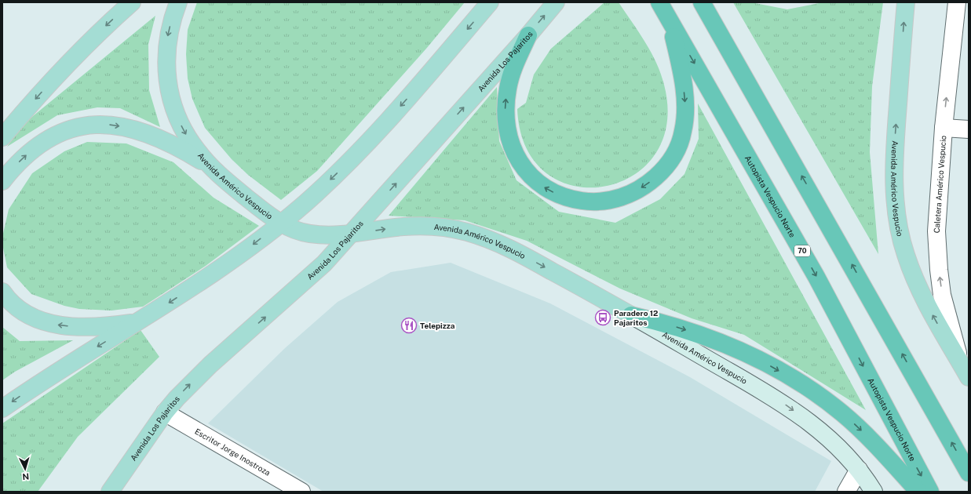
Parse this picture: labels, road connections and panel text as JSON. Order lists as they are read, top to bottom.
{
  "streets": {
    "highway": ["Autopista Vespucio Norte", "70"],
    "main road": ["Avenida Los Pajaritos", "Avenida Américo Vespucio"],
    "street": ["Caletera Américo Vespucio", "Escritor Jorge Inostroza"]
  },
  "crossings": [
    ["Avenida Los Pajaritos", "Avenida Américo Vespucio"],
    ["Avenida Los Pajaritos", "Escritor Jorge Inostroza"],
    ["Caletera Américo Vespucio", "Avenida Américo Vespucio"]
  ],
  "one_way": ["Caletera Américo Vespucio"],
  "places": {
    "bus stop": ["Paradero 12 Pajaritos"],
    "restaurant": ["Telepizza"]
  },
  "north": "bottom"
}
